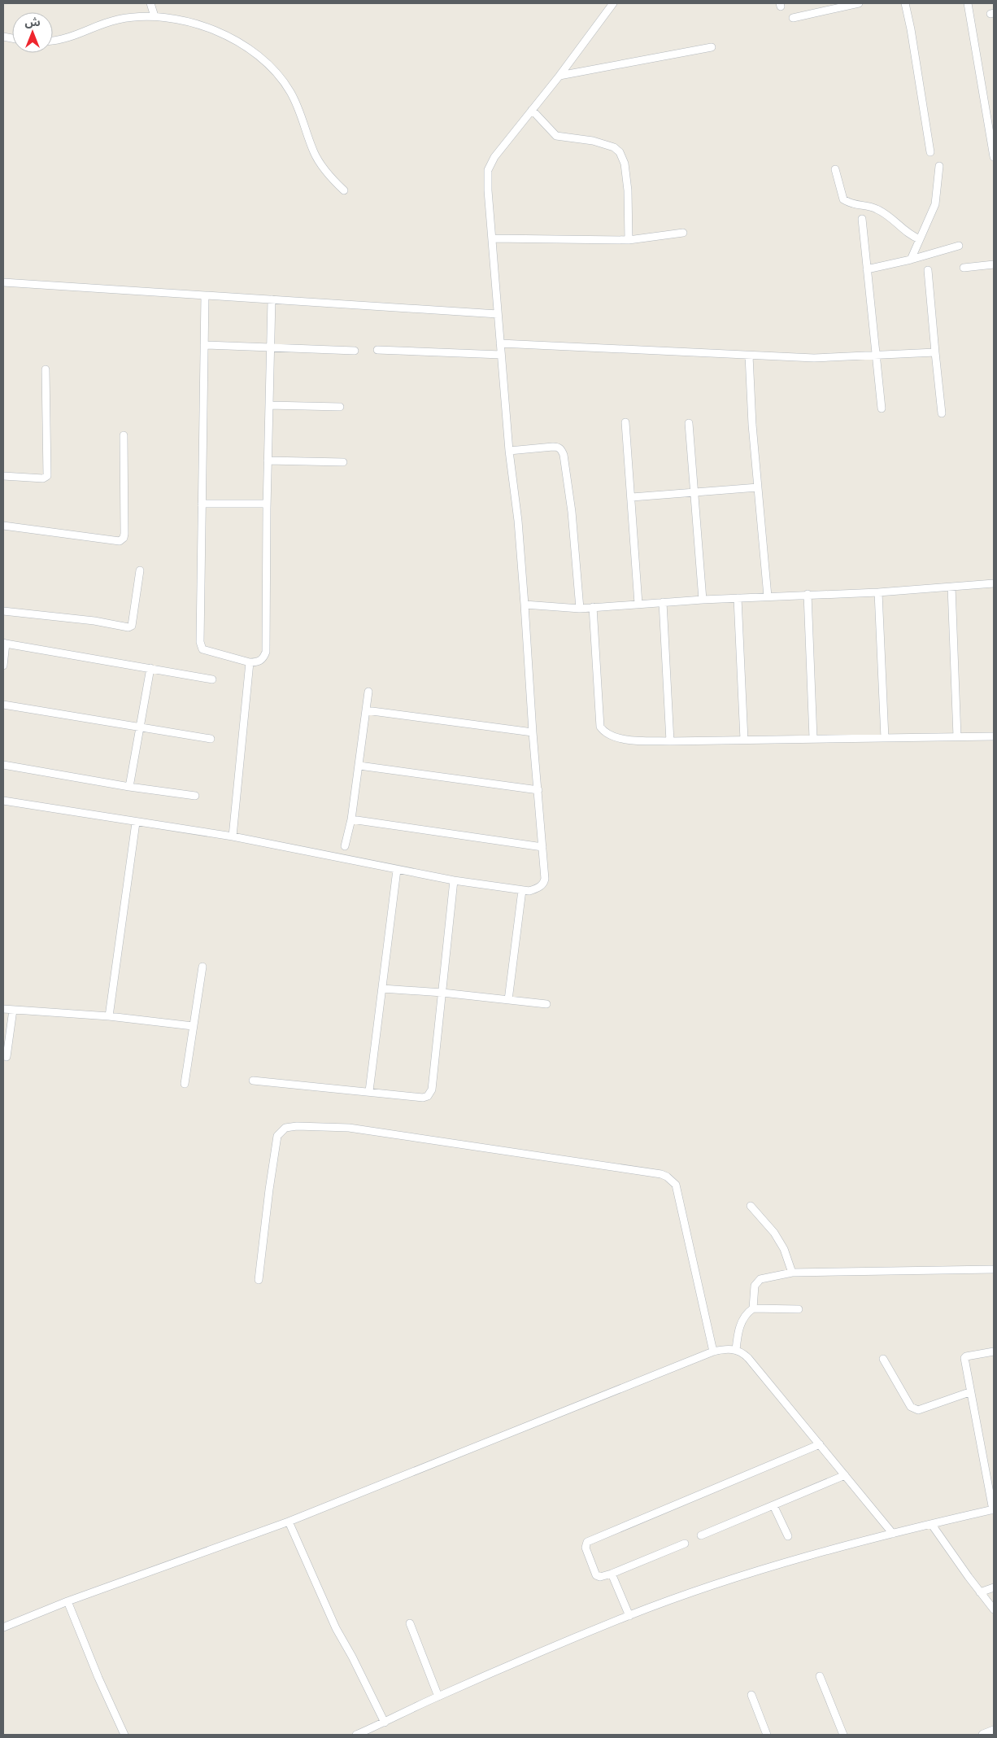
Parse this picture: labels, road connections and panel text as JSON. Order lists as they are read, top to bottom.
{
  "north": "top"
}
